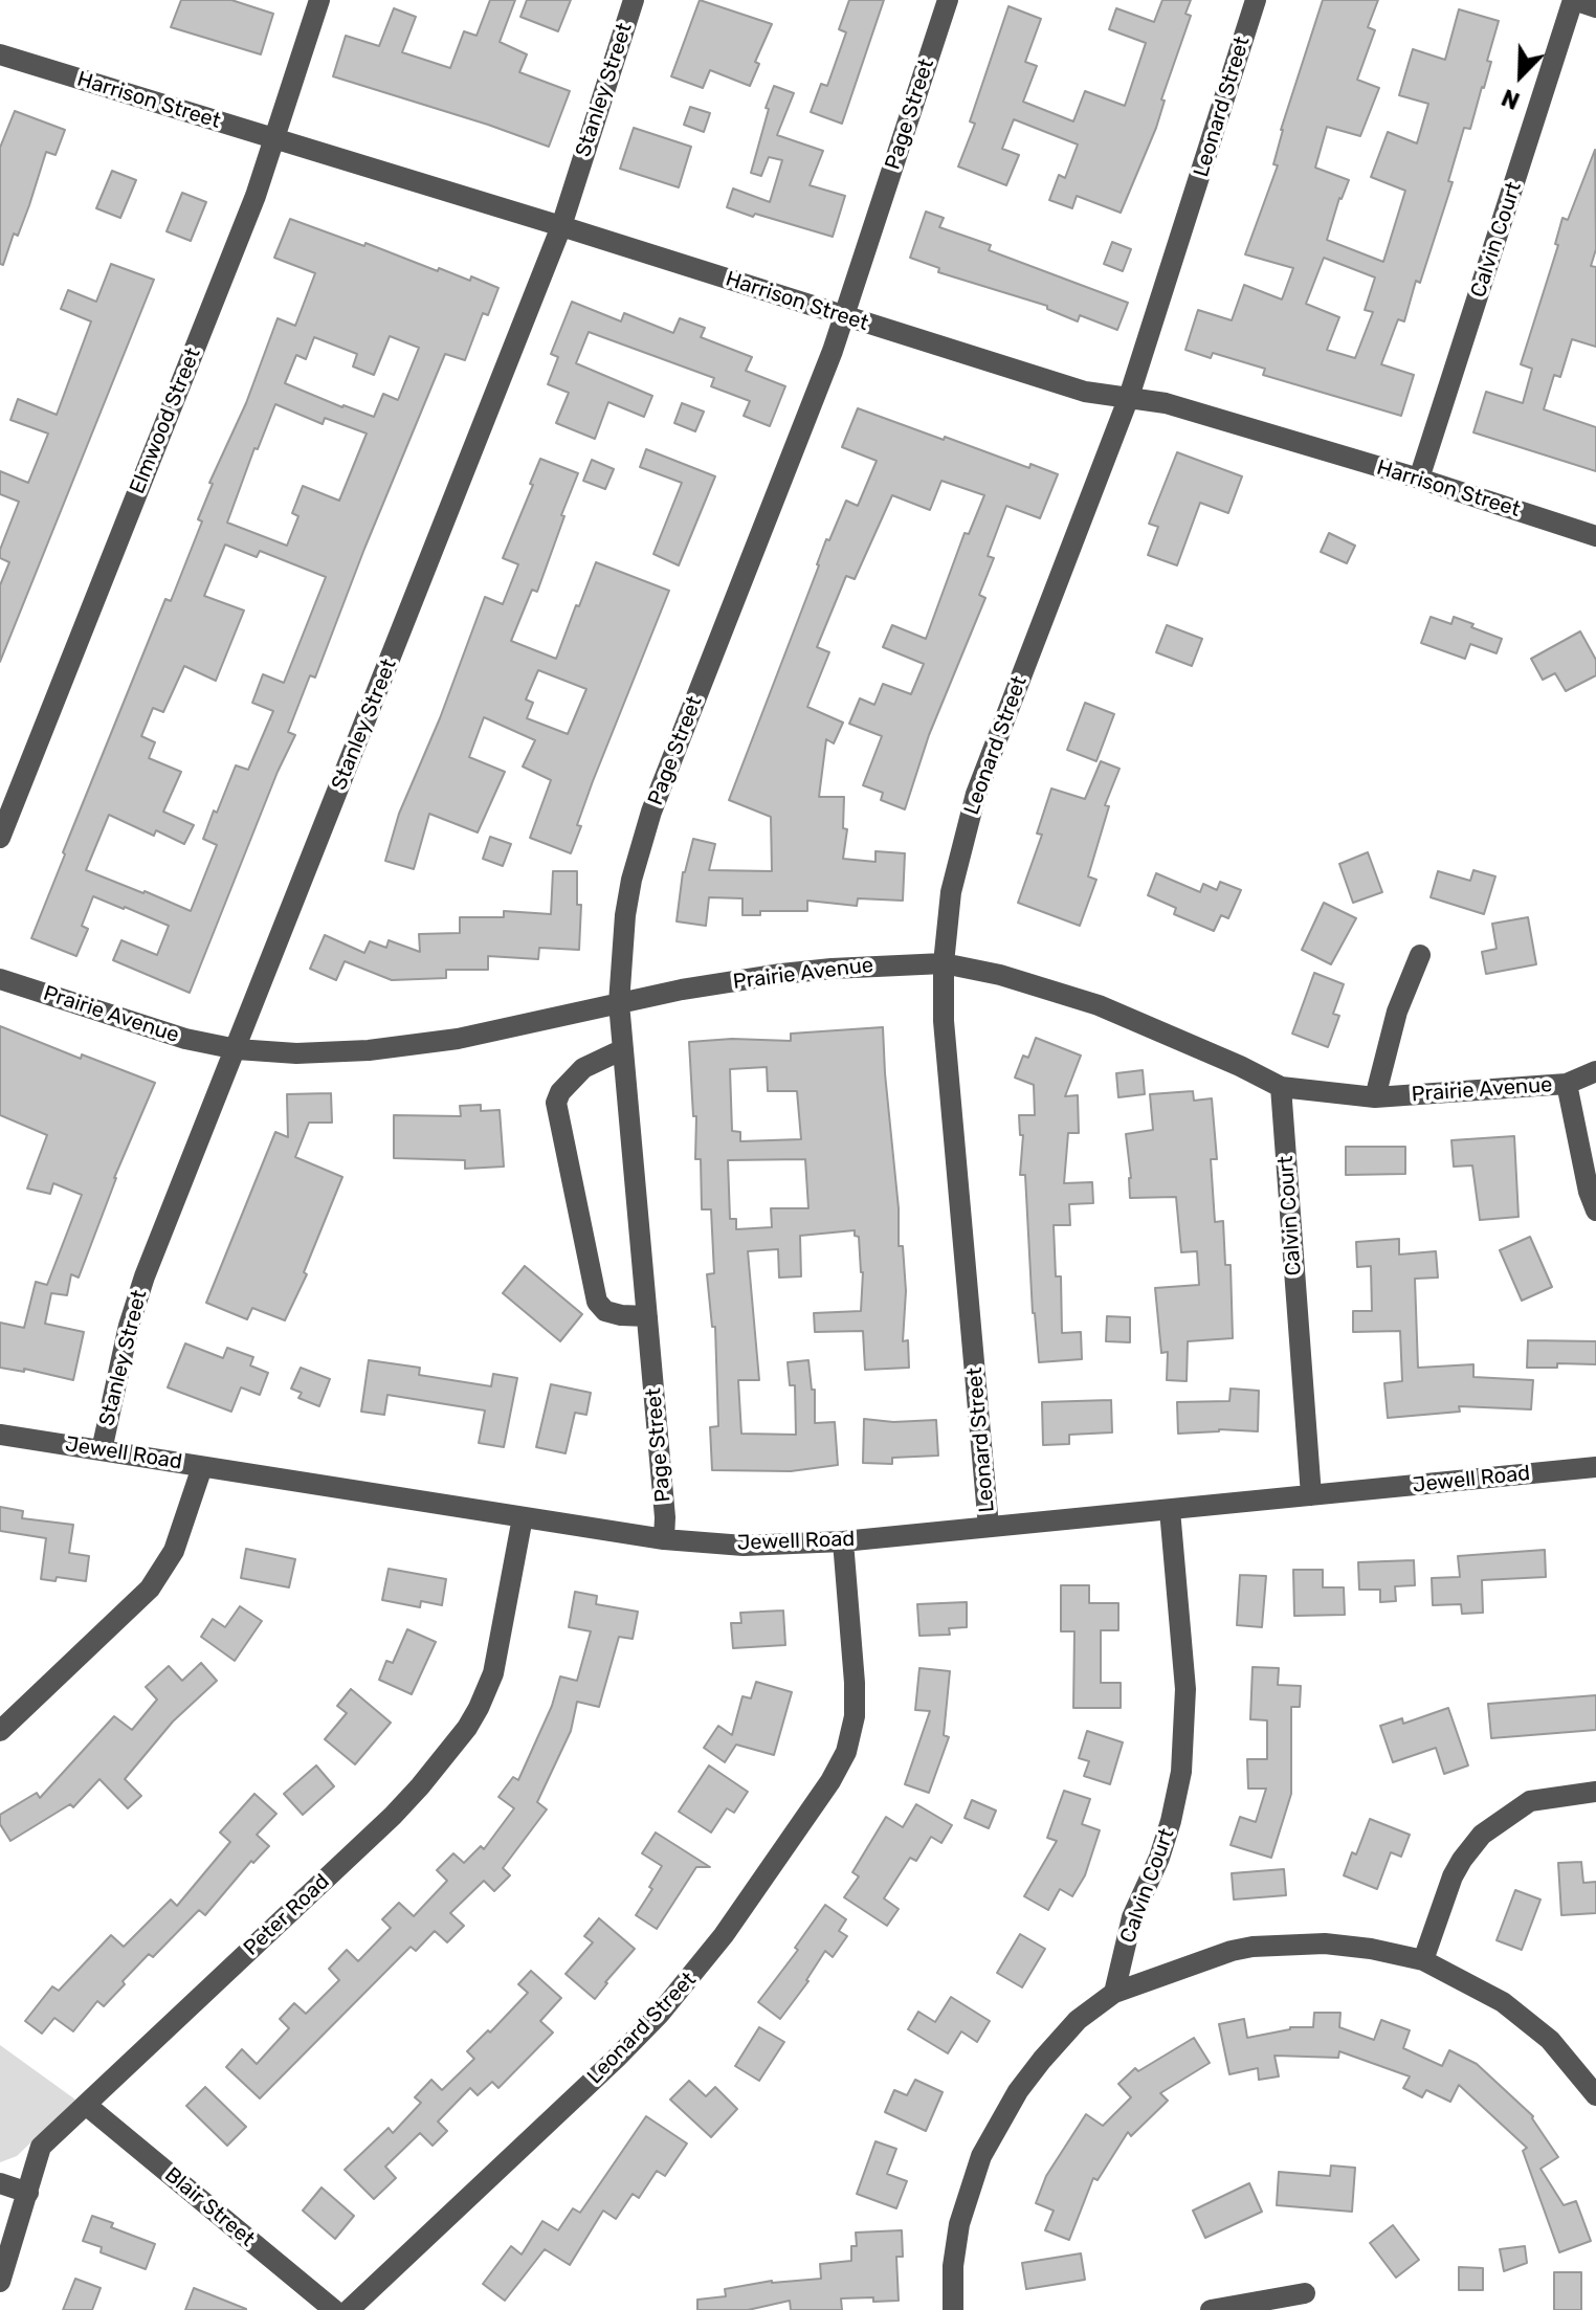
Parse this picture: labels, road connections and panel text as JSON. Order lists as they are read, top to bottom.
{
  "streets": {
    "street": [
      "Stanley Street",
      "Harrison Street",
      "Leonard Street",
      "Page Street",
      "Calvin Court",
      "Elmwood Street",
      "Prairie Avenue",
      "Jewell Road",
      "Peter Road",
      "Blair Street"
    ]
  },
  "crossings": [
    ["Stanley Street", "Harrison Street"],
    ["Stanley Street", "Prairie Avenue"],
    ["Stanley Street", "Jewell Road"],
    ["Harrison Street", "Leonard Street"],
    ["Harrison Street", "Page Street"],
    ["Harrison Street", "Calvin Court"],
    ["Harrison Street", "Elmwood Street"],
    ["Leonard Street", "Prairie Avenue"],
    ["Leonard Street", "Jewell Road"],
    ["Page Street", "Prairie Avenue"],
    ["Page Street", "Jewell Road"],
    ["Calvin Court", "Prairie Avenue"],
    ["Calvin Court", "Jewell Road"],
    ["Jewell Road", "Peter Road"],
    ["Peter Road", "Blair Street"]
  ],
  "north": "bottom left"
}
